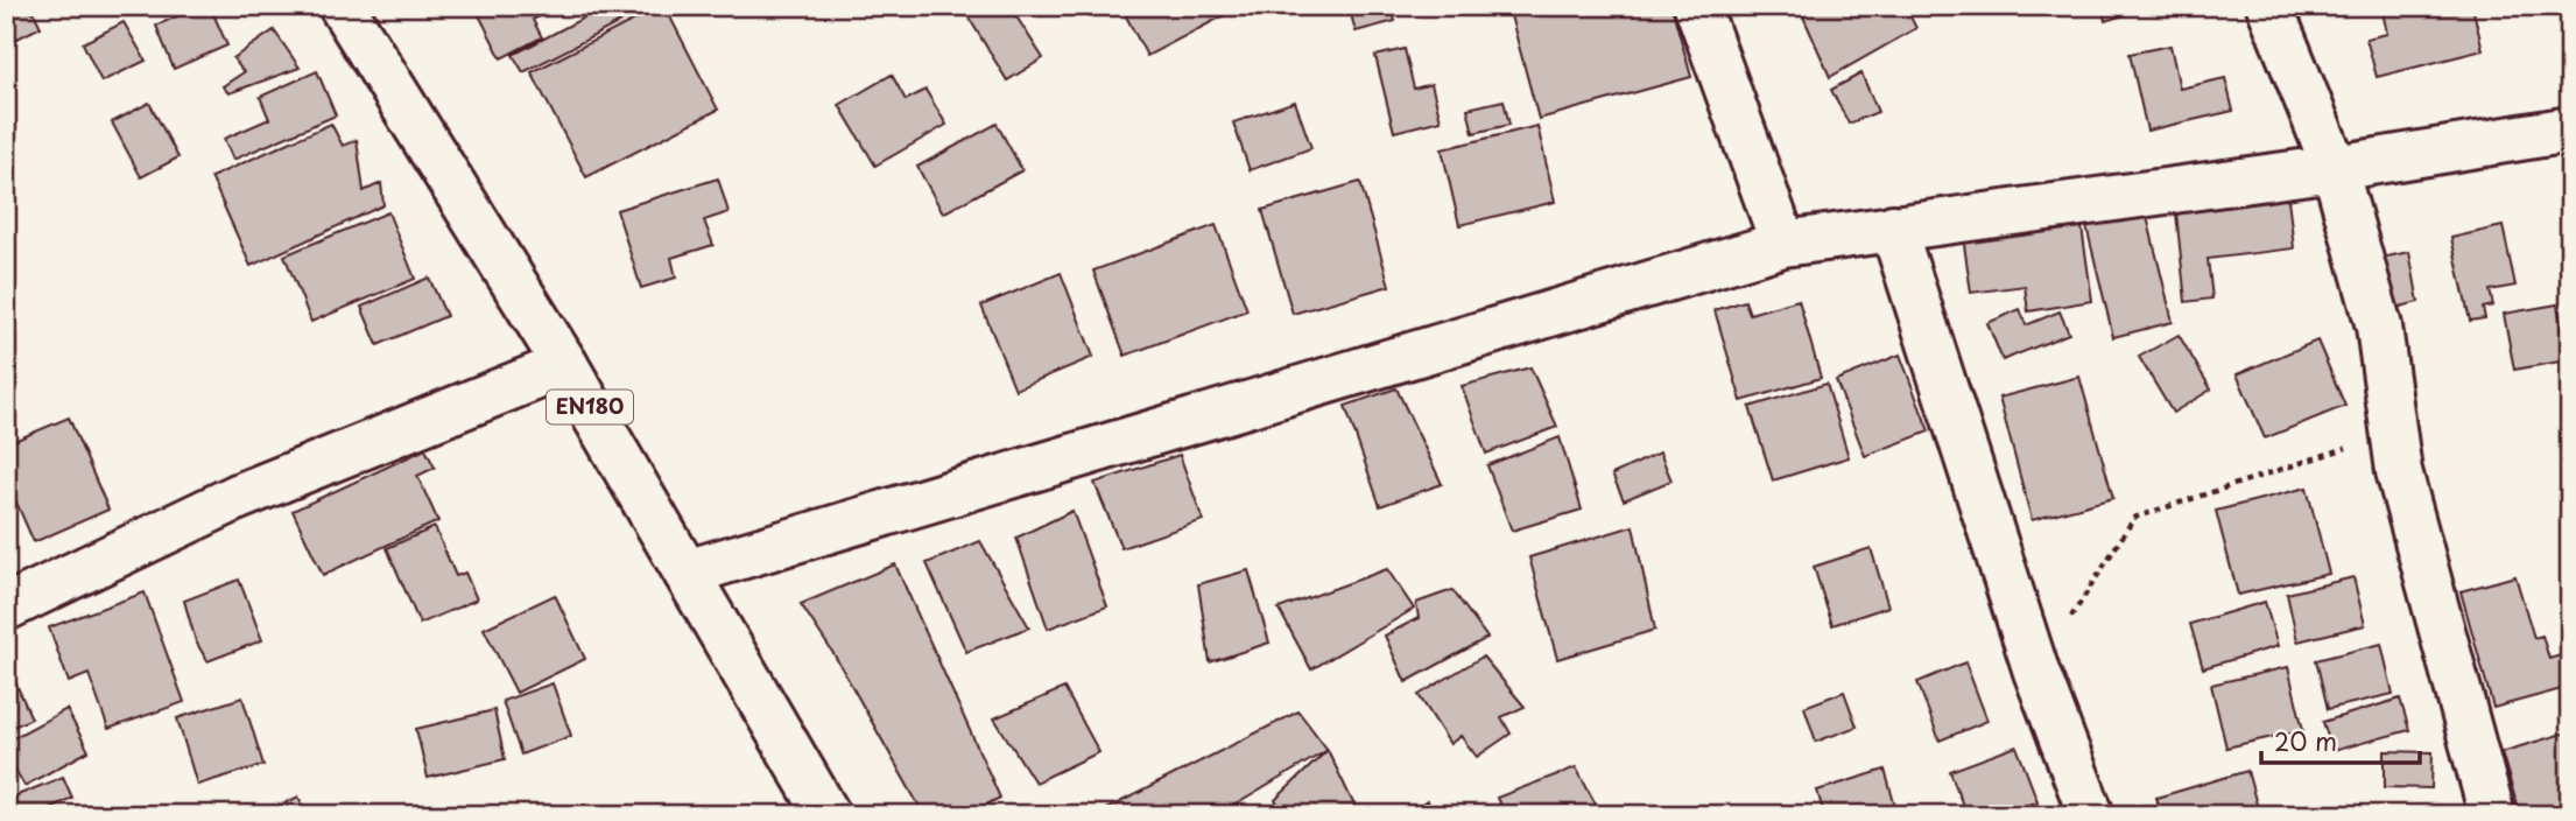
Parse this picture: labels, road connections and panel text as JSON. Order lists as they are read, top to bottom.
{
  "streets": {
    "street": ["EN180"]
  },
  "scale_bar": "20 m"
}
